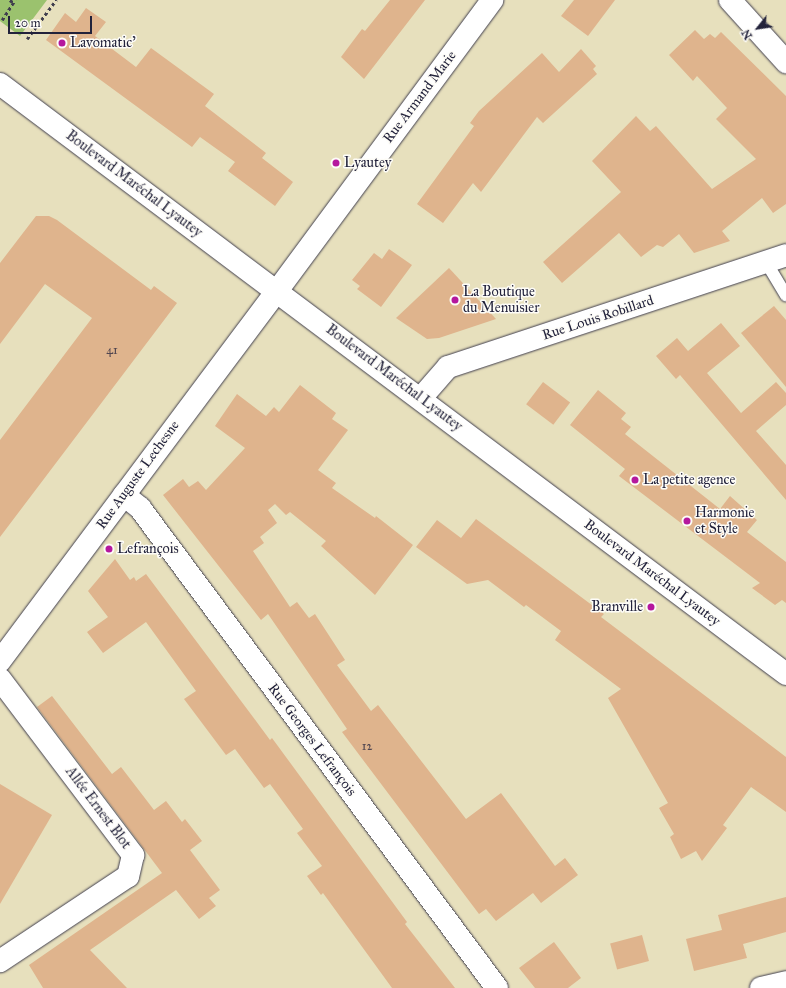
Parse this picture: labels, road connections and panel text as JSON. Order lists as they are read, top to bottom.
{
  "streets": {
    "street": [
      "Rue Armand Marie",
      "Boulevard Maréchal Lyautey",
      "Rue Louis Robillard",
      "Rue Auguste Lechesne",
      "Rue Georges Lefrançois",
      "Allée Ernest Blot"
    ]
  },
  "crossings": [
    ["Rue Armand Marie", "Boulevard Maréchal Lyautey"],
    ["Rue Armand Marie", "Rue Auguste Lechesne"],
    ["Boulevard Maréchal Lyautey", "Rue Louis Robillard"],
    ["Boulevard Maréchal Lyautey", "Rue Auguste Lechesne"],
    ["Rue Auguste Lechesne", "Rue Georges Lefrançois"]
  ],
  "places": [
    "Lavomatic'",
    "Lyautey",
    "La Boutique du Menuisier",
    "La petite agence",
    "Harmonie et Style",
    "Lefrançois",
    "Branville"
  ],
  "house_numbers": ["41", "12"],
  "scale_bar": "20 m",
  "north": "bottom left"
}
